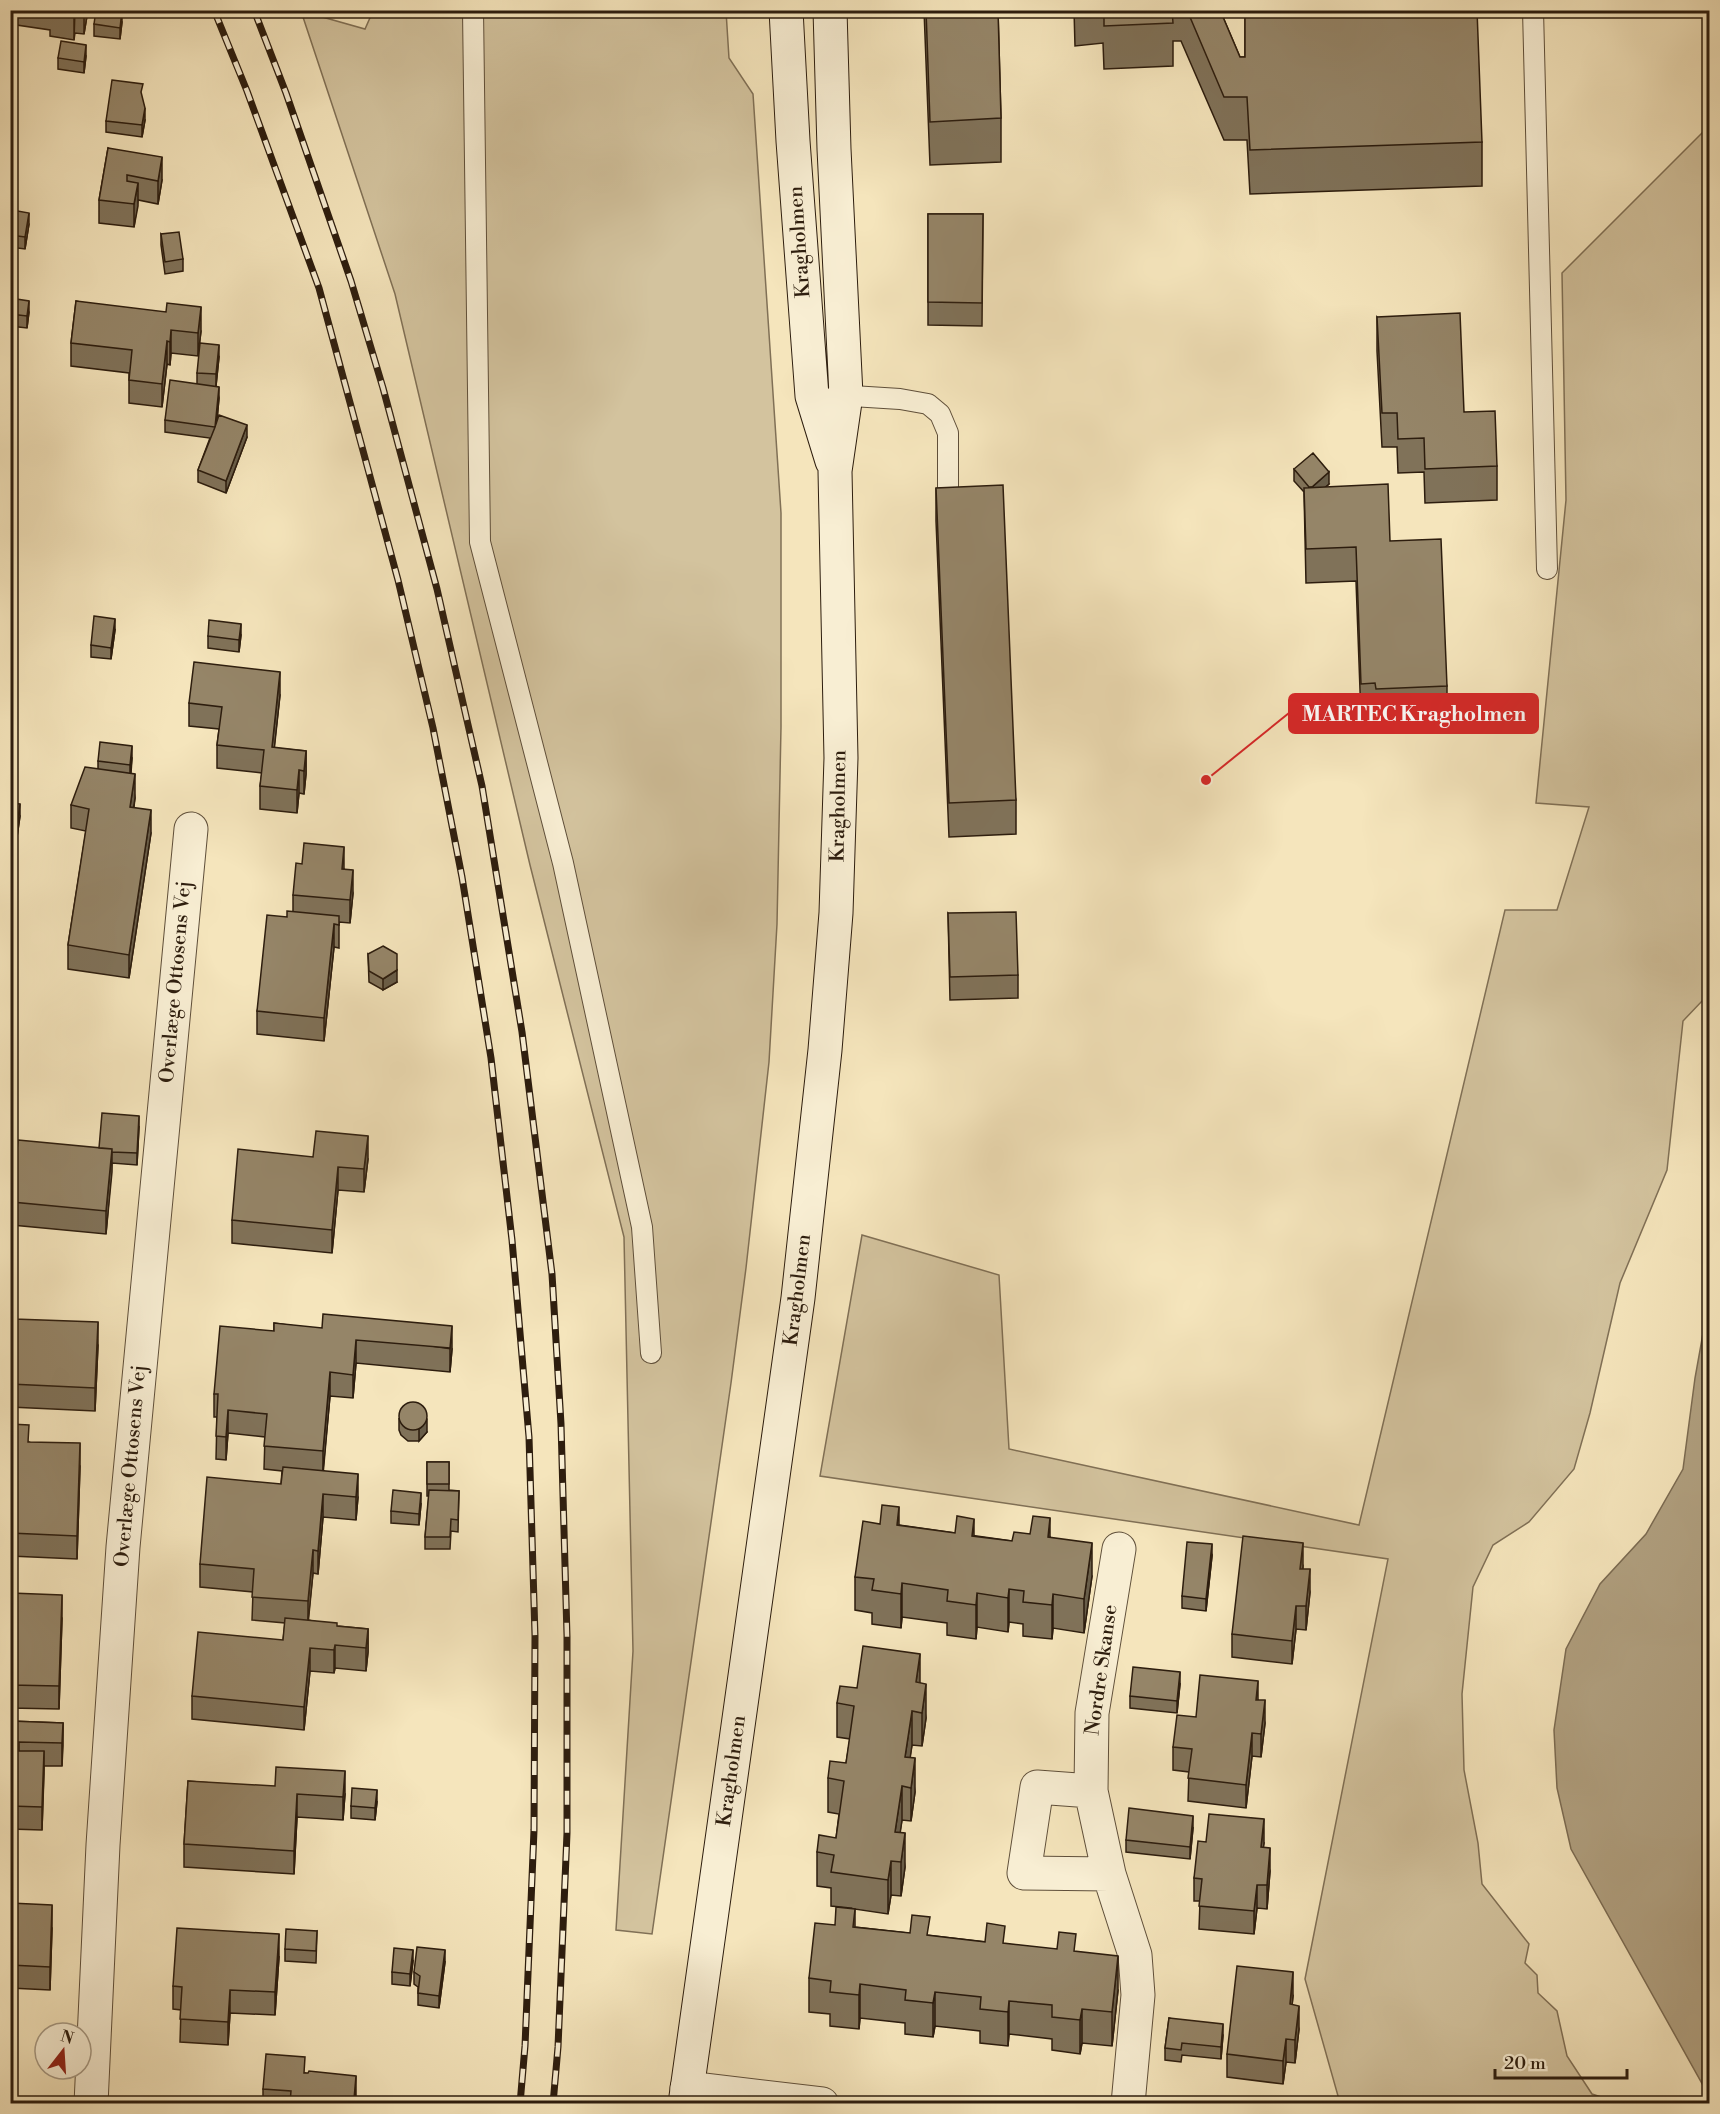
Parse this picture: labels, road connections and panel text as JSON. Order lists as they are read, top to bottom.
{
  "streets": {
    "street": ["Kragholmen", "Overlæge Ottosens Vej", "Nordre Skanse"]
  },
  "places": ["MARTEC Kragholmen"],
  "scale_bar": "20 m",
  "north": "top"
}
